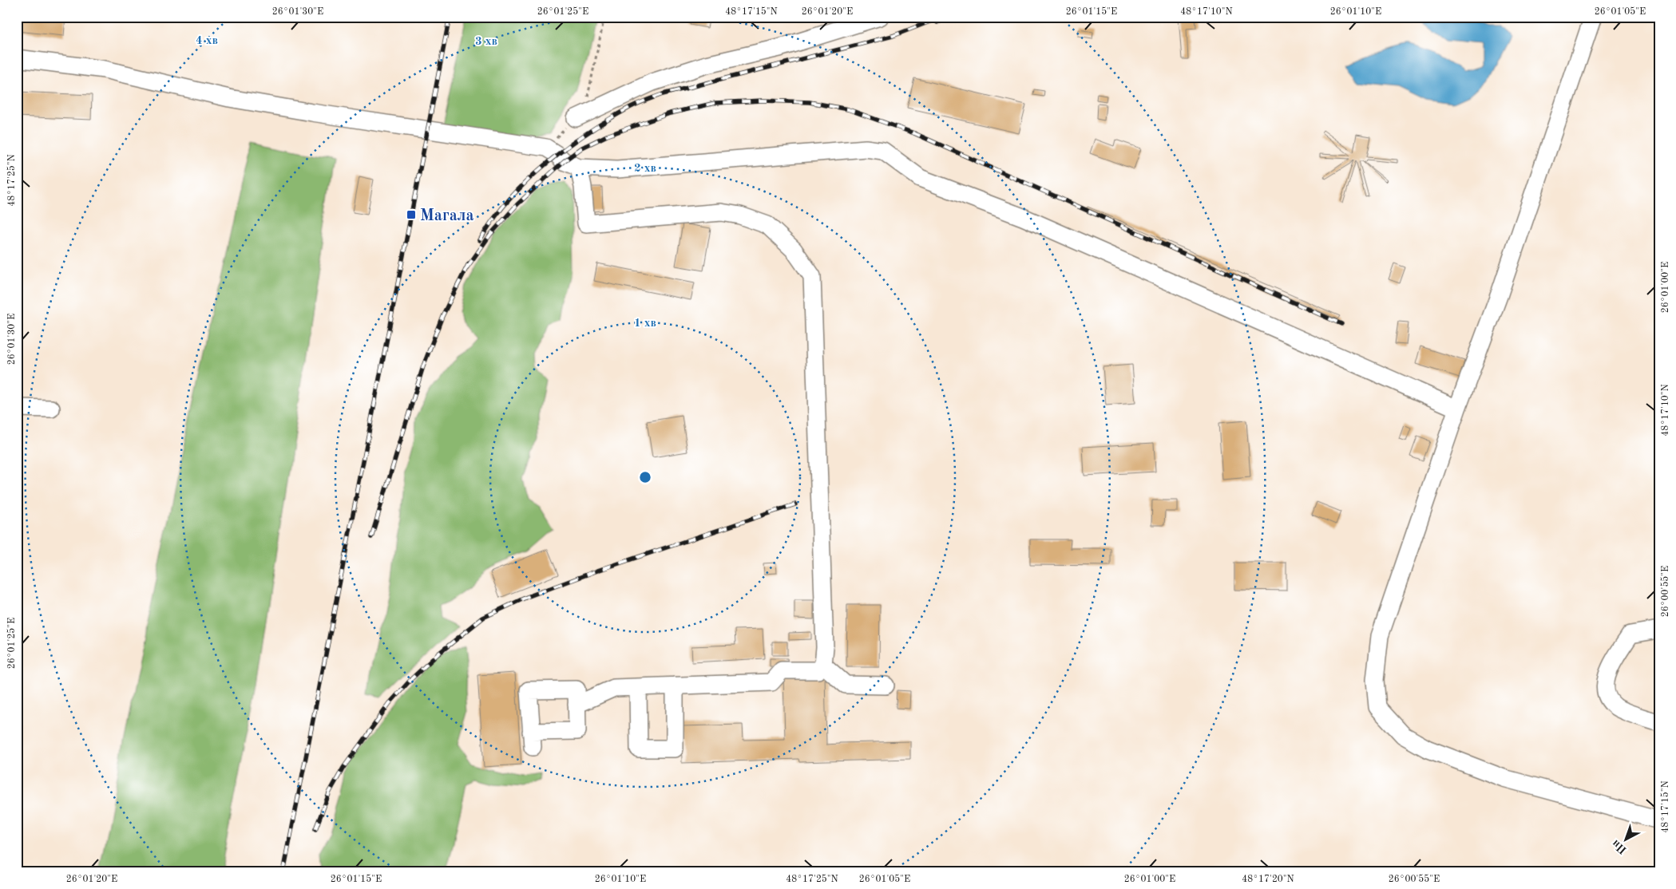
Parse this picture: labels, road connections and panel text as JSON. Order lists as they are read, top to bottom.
{
  "places": {
    "transit": ["Магала"]
  },
  "north": "bottom left",
  "coordinates": [
    "26°01'30\"E",
    "26°01'25\"E",
    "48°17'15\"N",
    "26°01'20\"E",
    "26°01'15\"E",
    "48°17'10\"N",
    "26°01'10\"E",
    "26°01'05\"E",
    "48°17'25\"N",
    "26°01'00\"E",
    "26°00'55\"E",
    "48°17'20\"N"
  ],
  "rings": [
    "4 хв",
    "3 хв",
    "2 хв",
    "1 хв"
  ]
}
